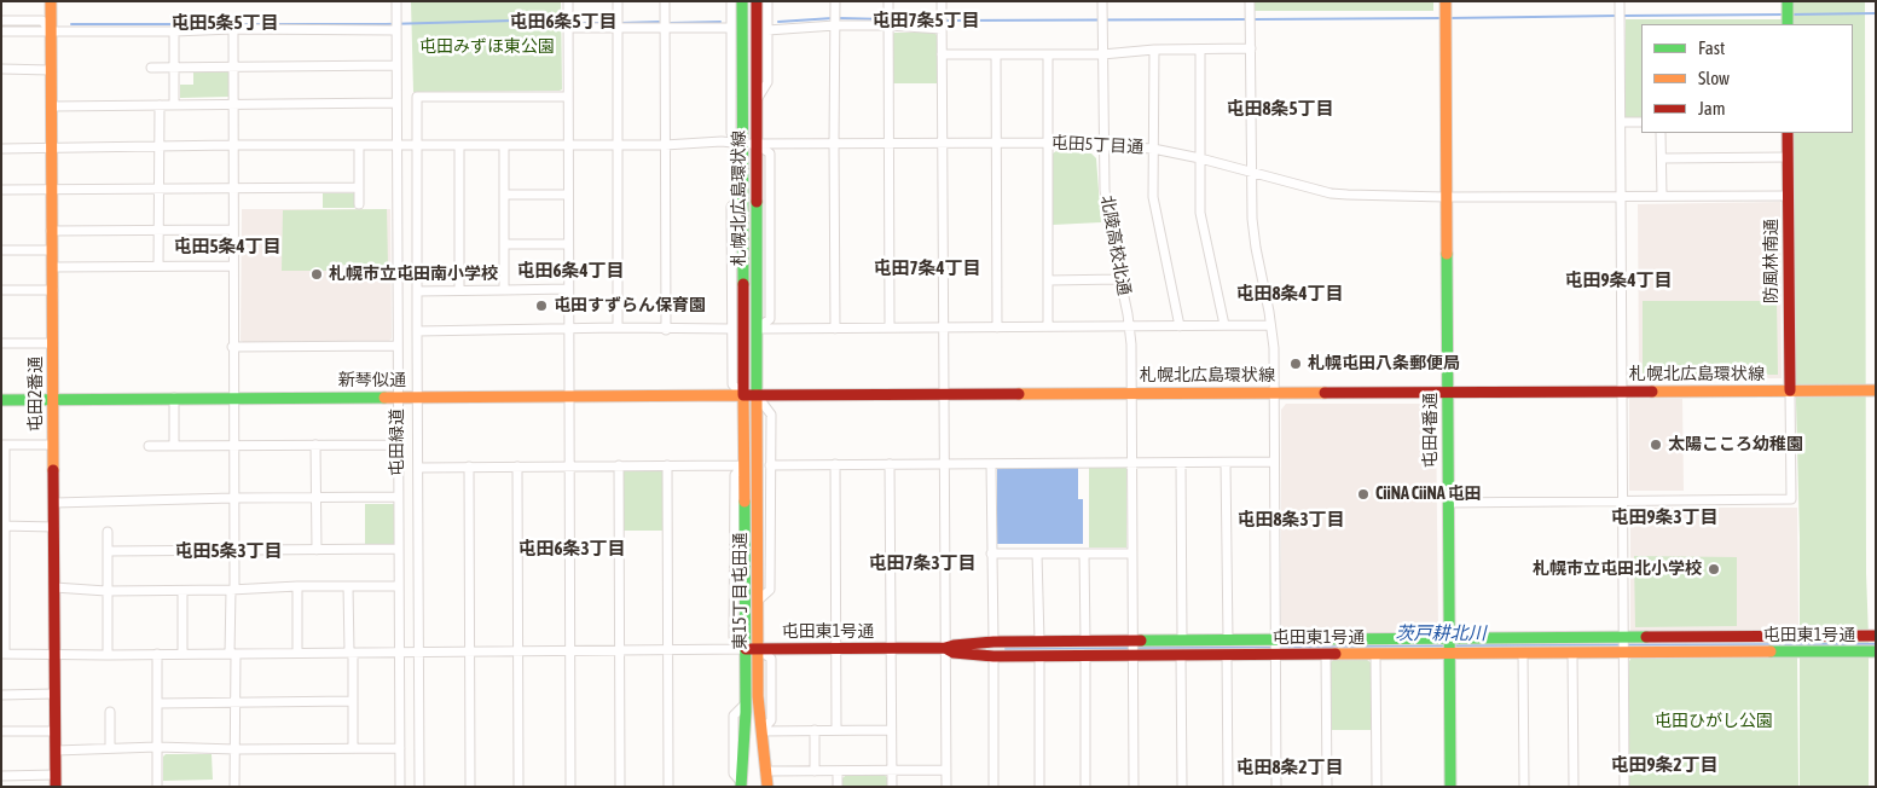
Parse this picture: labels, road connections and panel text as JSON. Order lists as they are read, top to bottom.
{
  "streets": {
    "street": [
      "屯田5丁目通",
      "札幌北広島環状線",
      "北陵高校北通",
      "防風林南通",
      "新琴似通",
      "屯田2番通",
      "屯田4番通",
      "屯田緑道",
      "東15丁目屯田通",
      "屯田東1号通"
    ]
  },
  "crossings": [
    ["屯田5丁目通", "札幌北広島環状線"],
    ["屯田5丁目通", "北陵高校北通"],
    ["屯田5丁目通", "防風林南通"],
    ["屯田5丁目通", "屯田2番通"],
    ["屯田5丁目通", "屯田4番通"],
    ["屯田5丁目通", "屯田緑道"],
    ["札幌北広島環状線", "北陵高校北通"],
    ["札幌北広島環状線", "防風林南通"],
    ["札幌北広島環状線", "新琴似通"],
    ["札幌北広島環状線", "屯田4番通"],
    ["札幌北広島環状線", "東15丁目屯田通"],
    ["北陵高校北通", "屯田東1号通"],
    ["新琴似通", "屯田2番通"],
    ["新琴似通", "屯田緑道"],
    ["新琴似通", "東15丁目屯田通"],
    ["屯田4番通", "屯田東1号通"],
    ["東15丁目屯田通", "屯田東1号通"]
  ],
  "districts": [
    "屯田7条5丁目",
    "屯田6条5丁目",
    "屯田5条5丁目",
    "屯田8条5丁目",
    "屯田5条4丁目",
    "屯田7条4丁目",
    "屯田6条4丁目",
    "屯田9条4丁目",
    "屯田8条4丁目",
    "屯田9条3丁目",
    "屯田8条3丁目",
    "屯田6条3丁目",
    "屯田5条3丁目",
    "屯田7条3丁目",
    "屯田9条2丁目",
    "屯田8条2丁目"
  ],
  "water": ["茨戸耕北川"],
  "parks": ["屯田みずほ東公園", "屯田ひがし公園"],
  "places": [
    "札幌市立屯田南小学校",
    "屯田すずらん保育園",
    "札幌屯田八条郵便局",
    "太陽こころ幼稚園",
    "CiiNA CiiNA 屯田",
    "札幌市立屯田北小学校"
  ],
  "legend": ["Fast", "Slow", "Jam"]
}
